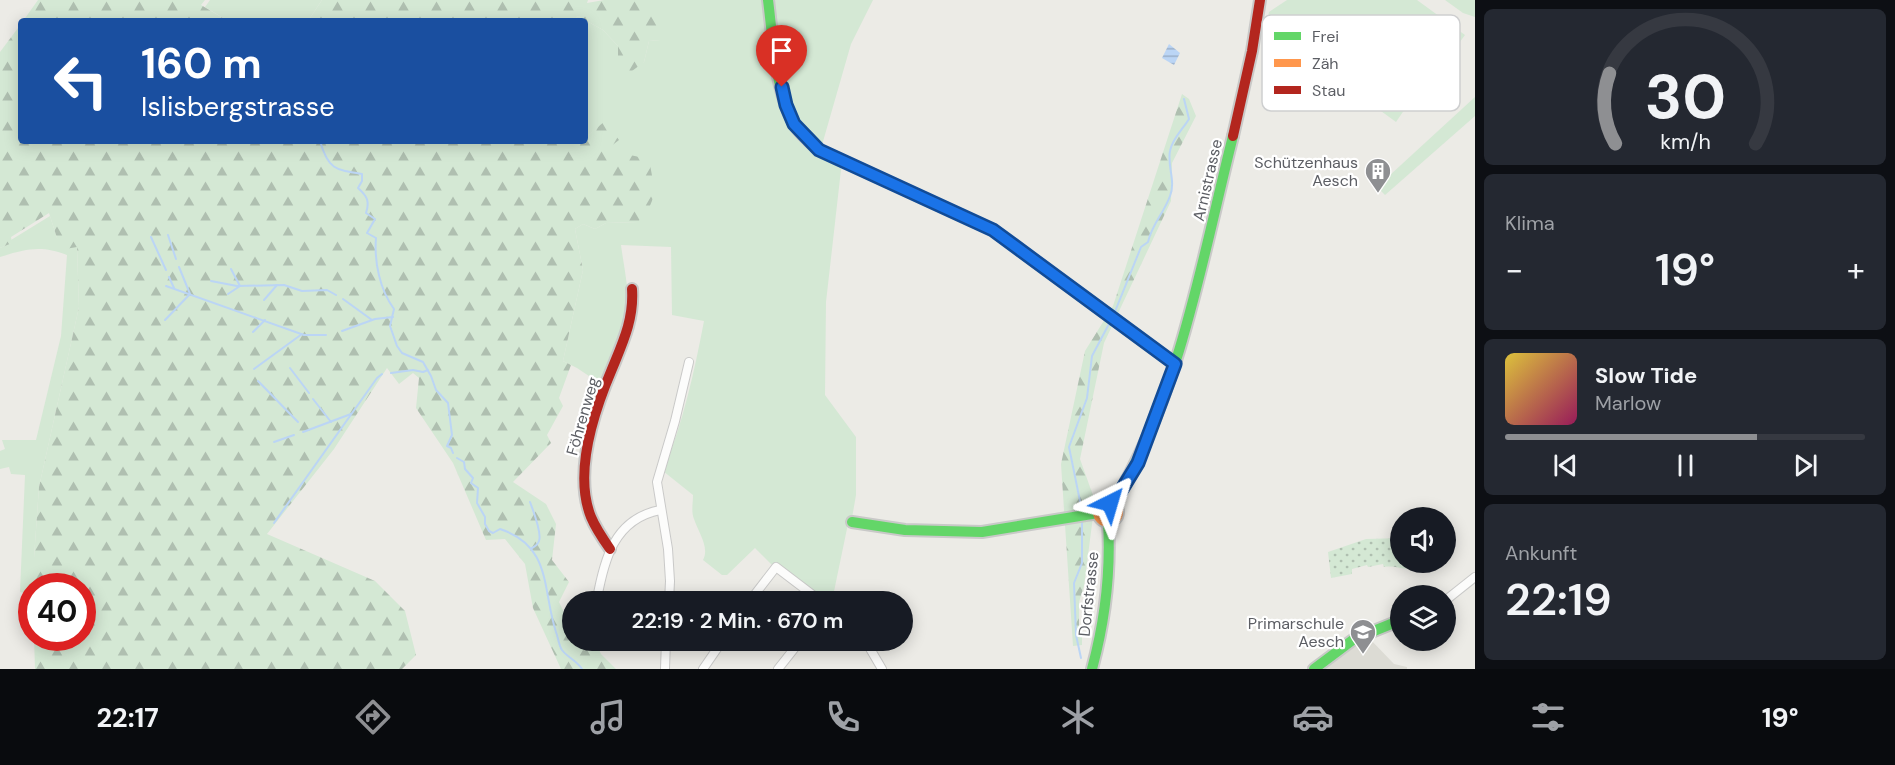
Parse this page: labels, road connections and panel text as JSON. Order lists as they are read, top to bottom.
{
  "streets": {
    "street": ["Arnistrasse", "Föhrenweg", "Dorfstrasse"]
  },
  "places": {
    "building": ["Schützenhaus Aesch"],
    "school or university": ["Primarschule Aesch"]
  },
  "legend": ["Frei", "Zäh", "Stau"],
  "page": {
    "turn": ["160 m", "Islisbergstrasse"],
    "tile": [
      "Klima",
      ["Ankunft", "22:19"]
    ],
    "heat": ["−", "19°", "+"],
    "song": ["Slow Tide", "Marlow"],
    "limit": "40",
    "trip": "22:19 · 2 Min. · 670 m",
    "tabs": ["22:17", "19°"],
    "gauge": ["30", "km/h"]
  }
}
